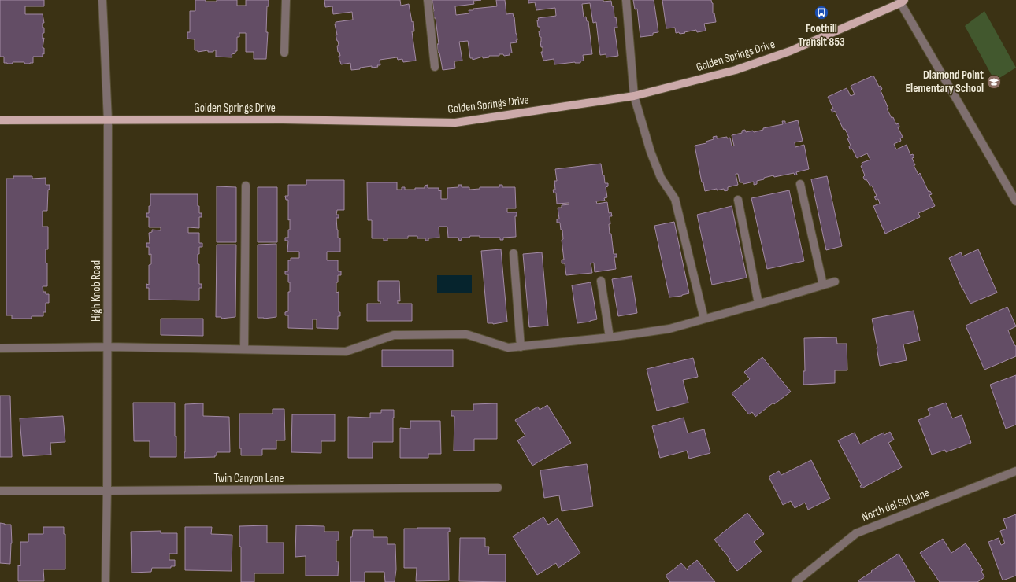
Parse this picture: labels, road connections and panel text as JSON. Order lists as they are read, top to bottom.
{
  "streets": {
    "main road": ["Golden Springs Drive"],
    "street": ["High Knob Road", "Twin Canyon Lane", "North del Sol Lane"]
  },
  "crossings": [
    ["Golden Springs Drive", "High Knob Road"],
    ["High Knob Road", "Twin Canyon Lane"]
  ],
  "places": {
    "bus stop": ["Foothill Transit 853"],
    "school or university": ["Diamond Point Elementary School"]
  }
}
